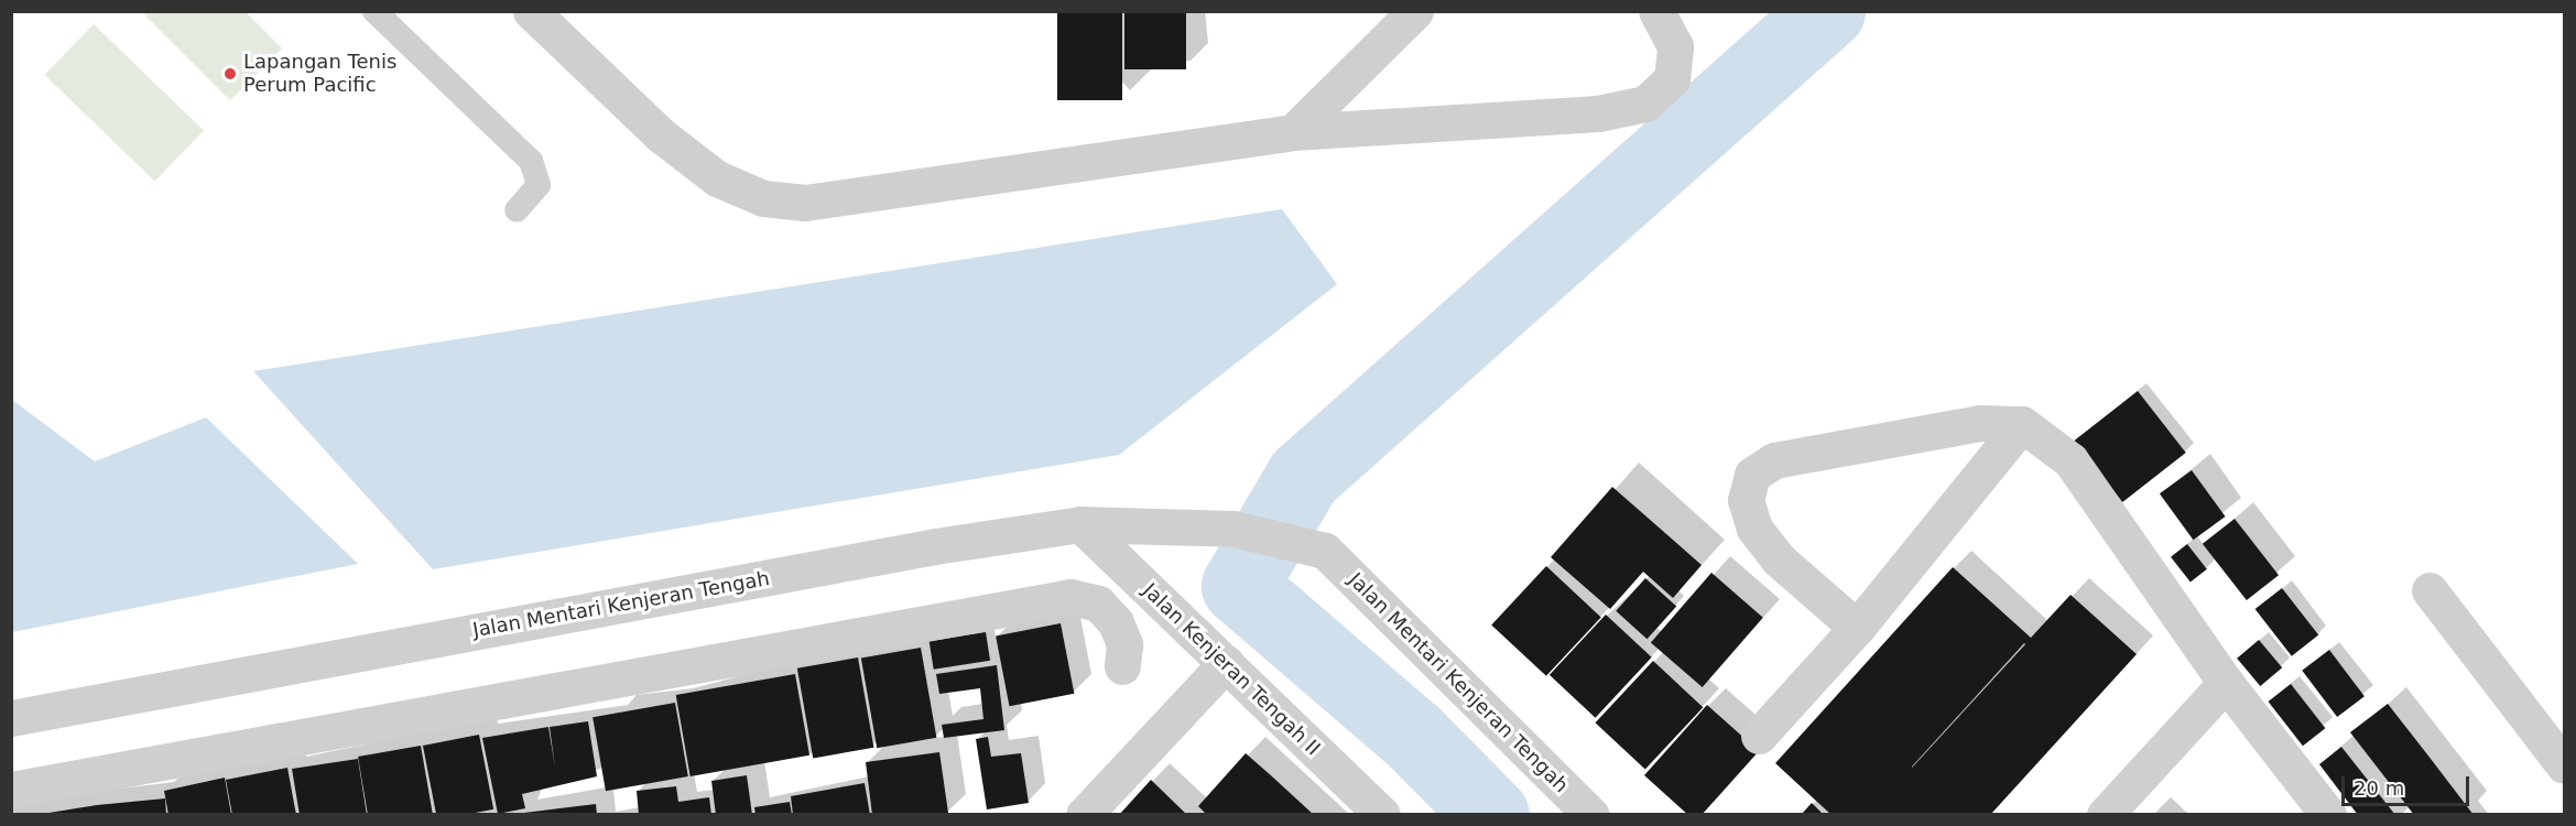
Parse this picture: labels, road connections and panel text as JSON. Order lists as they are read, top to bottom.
{
  "streets": {
    "street": ["Jalan Mentari Kenjeran Tengah", "Jalan Kenjeran Tengah II"]
  },
  "crossings": [
    ["Jalan Mentari Kenjeran Tengah", "Jalan Kenjeran Tengah II"]
  ],
  "places": ["Lapangan Tenis Perum Pacific"],
  "scale_bar": "20 m"
}
